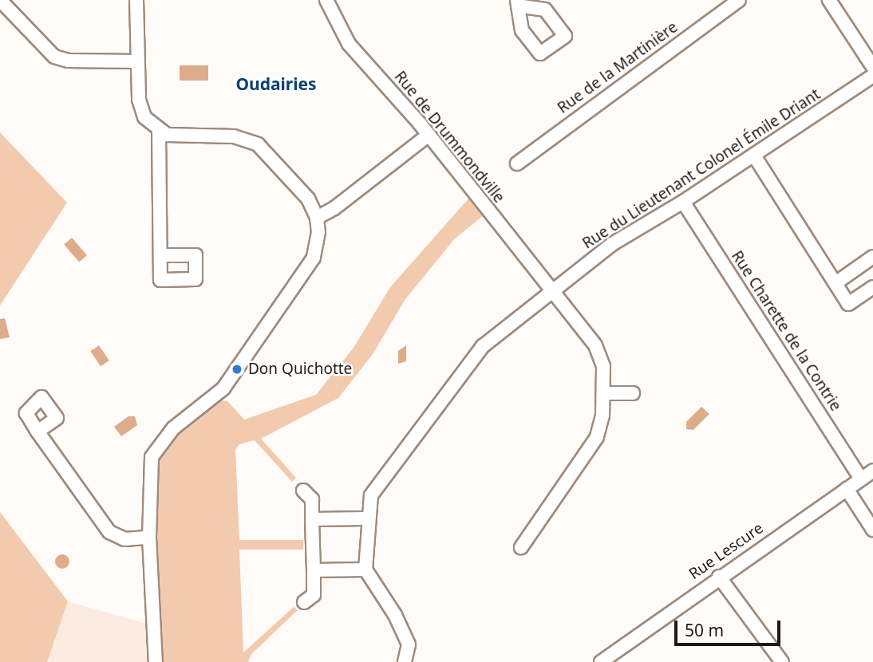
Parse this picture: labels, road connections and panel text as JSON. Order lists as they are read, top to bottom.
{
  "streets": {
    "street": [
      "Rue de la Martinière",
      "Rue de Drummondville",
      "Rue du Lieutenant Colonel Émile Driant",
      "Rue Charette de la Contrie",
      "Rue Lescure"
    ]
  },
  "crossings": [
    ["Rue de Drummondville", "Rue du Lieutenant Colonel Émile Driant"],
    ["Rue du Lieutenant Colonel Émile Driant", "Rue Charette de la Contrie"],
    ["Rue Charette de la Contrie", "Rue Lescure"]
  ],
  "districts": ["Oudairies"],
  "places": ["Don Quichotte"],
  "scale_bar": "50 m"
}
